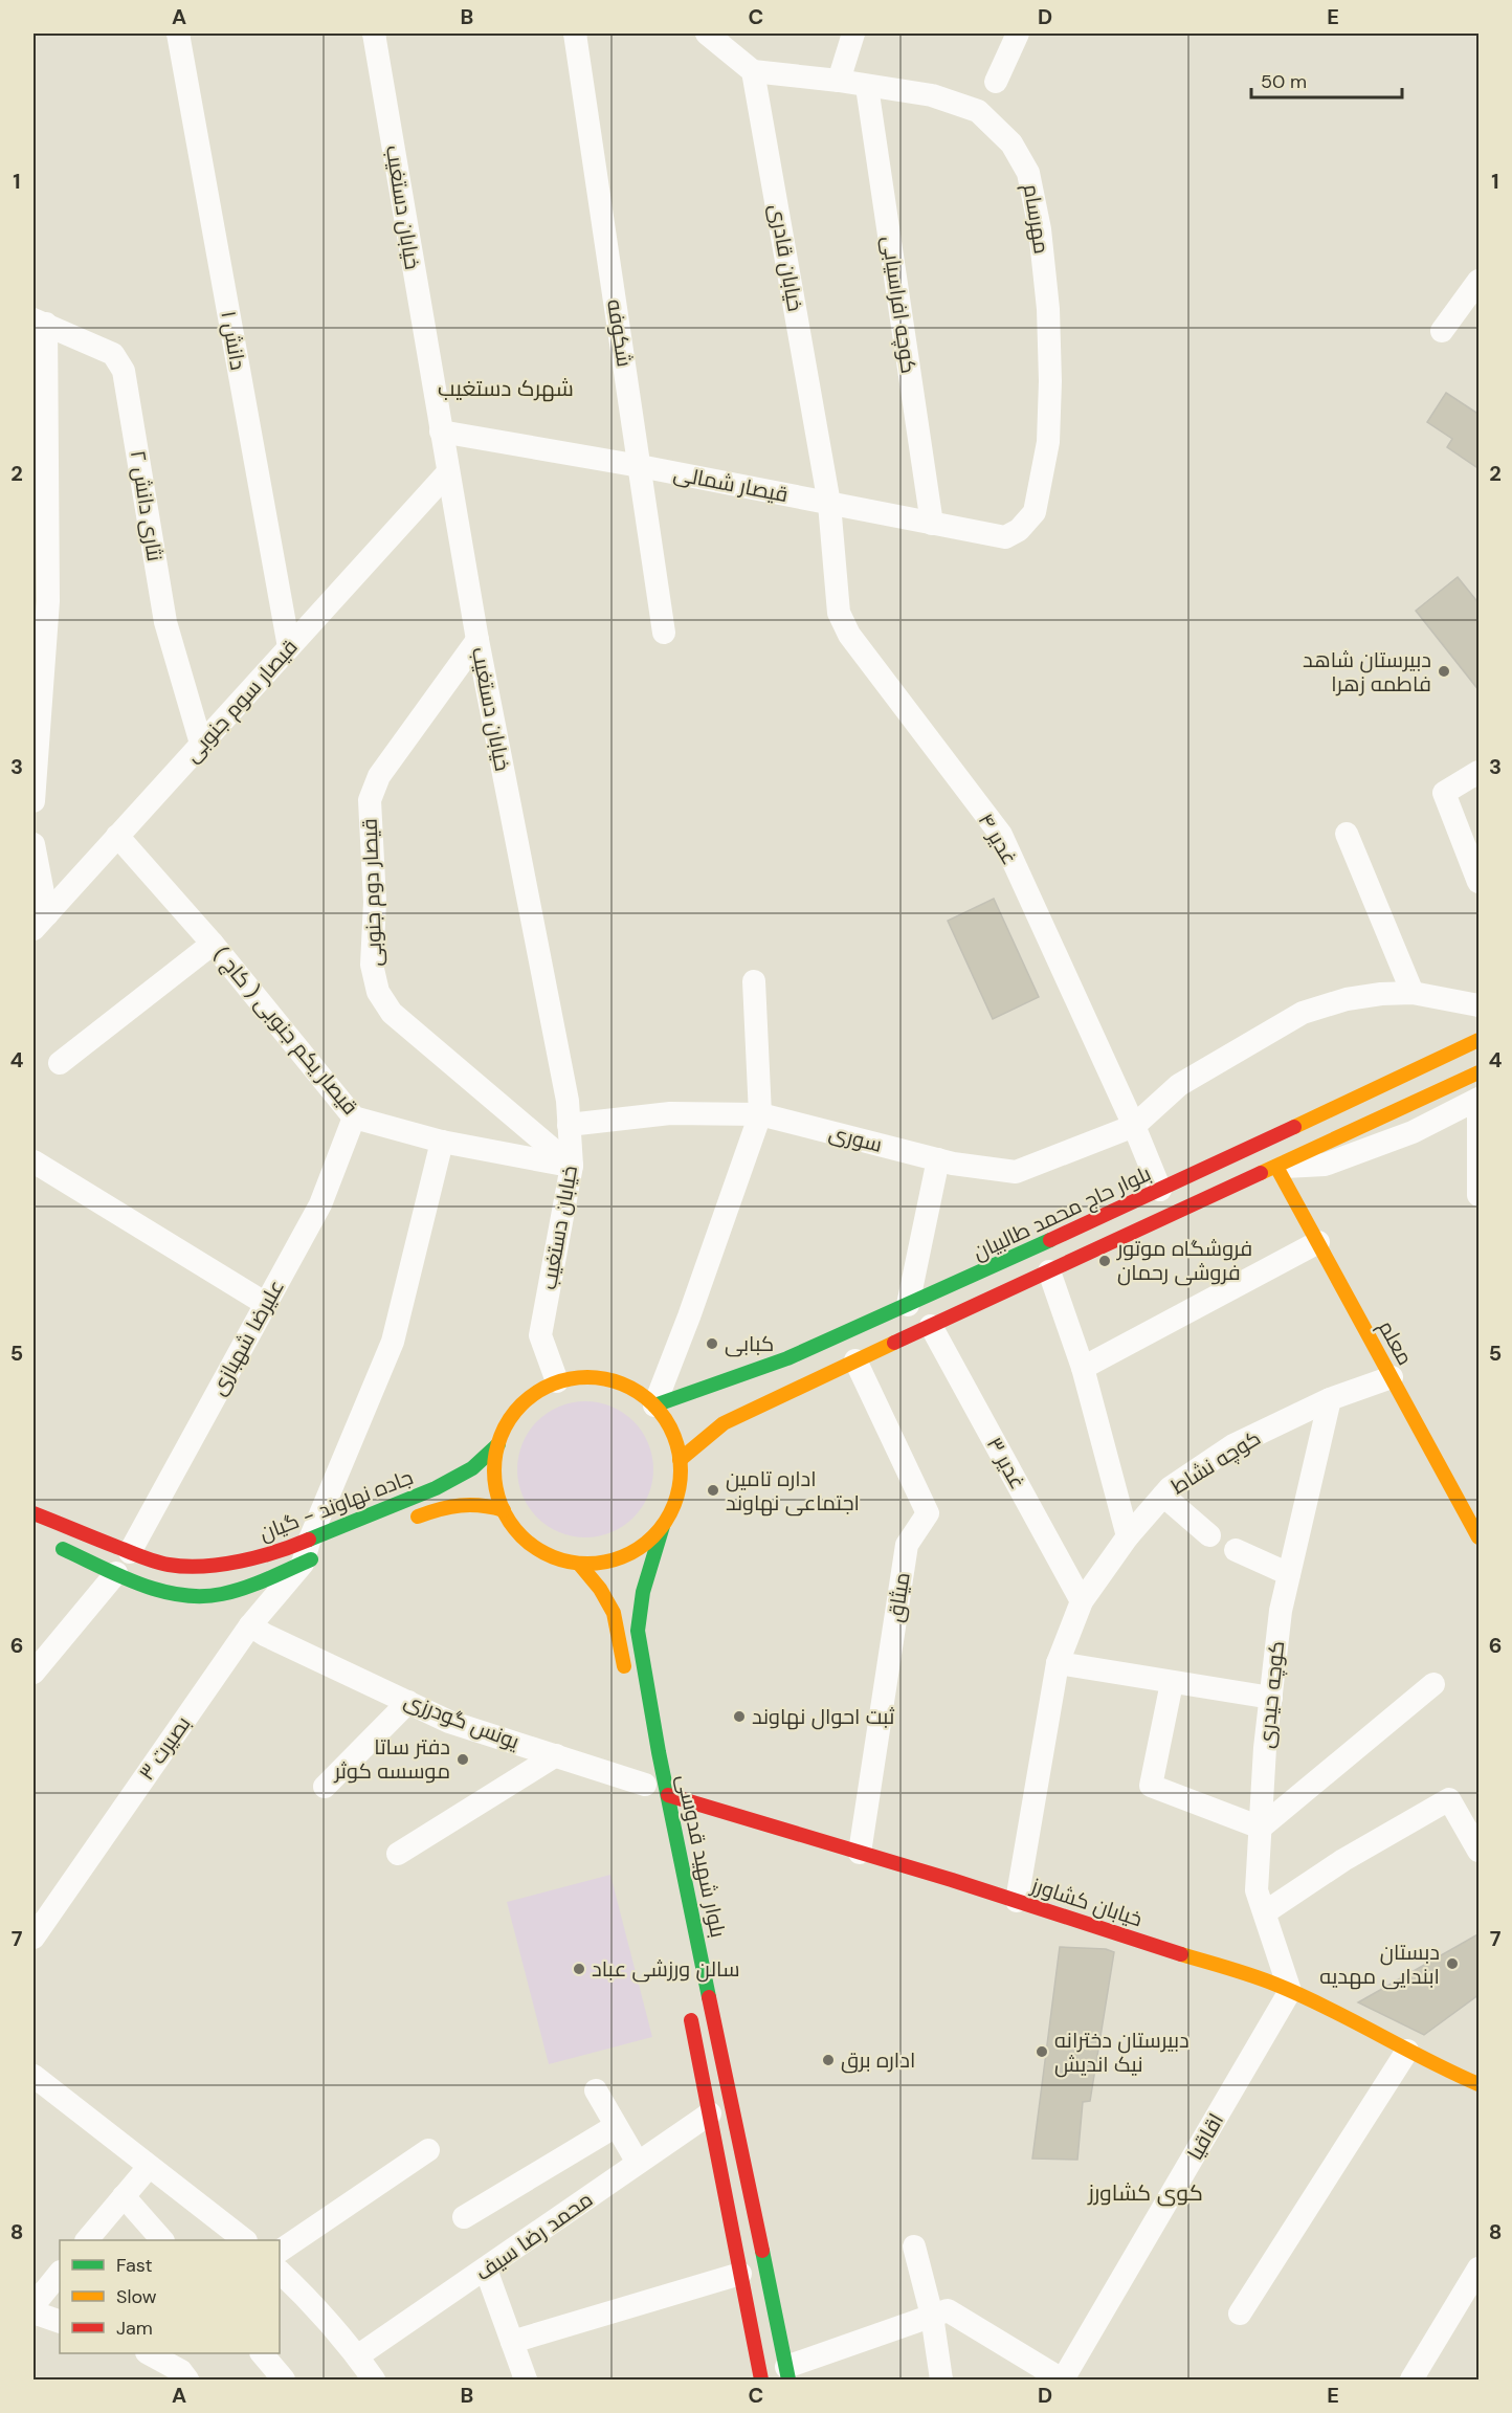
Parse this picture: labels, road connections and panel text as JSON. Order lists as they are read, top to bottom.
{
  "streets": {
    "main road": [
      "بلوار حاج محمد طالبیان",
      "معلم",
      "جاده نهاوند - گیان",
      "بلوار شهید قدوسی",
      "خیابان کشاورز"
    ],
    "street": [
      "خیابان دستغیب",
      "مهرسام",
      "خیابان قادری",
      "کوچه افراسیابی",
      "شکوفه",
      "دانش ۱",
      "قیصار شمالی",
      "نثاری دانش ۲",
      "قیصار سوم جنوبی",
      "غدیر ۴",
      "قیصار دوم جنوبی",
      "قیصار یکم جنوبی ( کاج )",
      "سوری",
      "علیرضا شهبازی",
      "کوچه نشاط",
      "غدیر ۳",
      "میثاق",
      "کوچه حیدری",
      "یونس گودرزی",
      "بصیرت ۳",
      "اقاقیا",
      "محمد رضا سیف"
    ]
  },
  "crossings": [
    ["خیابان دستغیب", "قیصار شمالی"],
    ["خیابان دستغیب", "قیصار سوم جنوبی"],
    ["خیابان دستغیب", "قیصار دوم جنوبی"],
    ["خیابان دستغیب", "قیصار یکم جنوبی ( کاج )"],
    ["خیابان دستغیب", "سوری"],
    ["خیابان دستغیب", "بلوار حاج محمد طالبیان"],
    ["خیابان دستغیب", "جاده نهاوند - گیان"],
    ["خیابان دستغیب", "بلوار شهید قدوسی"],
    ["مهرسام", "خیابان قادری"],
    ["مهرسام", "کوچه افراسیابی"],
    ["مهرسام", "قیصار شمالی"],
    ["خیابان قادری", "قیصار شمالی"],
    ["خیابان قادری", "غدیر ۴"],
    ["کوچه افراسیابی", "قیصار شمالی"],
    ["شکوفه", "قیصار شمالی"],
    ["دانش ۱", "قیصار سوم جنوبی"],
    ["قیصار شمالی", "غدیر ۴"],
    ["نثاری دانش ۲", "قیصار سوم جنوبی"],
    ["قیصار سوم جنوبی", "قیصار یکم جنوبی ( کاج )"],
    ["غدیر ۴", "سوری"],
    ["غدیر ۴", "بلوار حاج محمد طالبیان"],
    ["قیصار دوم جنوبی", "قیصار یکم جنوبی ( کاج )"],
    ["قیصار یکم جنوبی ( کاج )", "علیرضا شهبازی"],
    ["قیصار یکم جنوبی ( کاج )", "بصیرت ۳"],
    ["بلوار حاج محمد طالبیان", "جاده نهاوند - گیان"],
    ["بلوار حاج محمد طالبیان", "بلوار شهید قدوسی"],
    ["علیرضا شهبازی", "جاده نهاوند - گیان"],
    ["معلم", "کوچه نشاط"],
    ["کوچه نشاط", "غدیر ۳"],
    ["کوچه نشاط", "کوچه حیدری"],
    ["کوچه نشاط", "خیابان کشاورز"],
    ["جاده نهاوند - گیان", "بصیرت ۳"],
    ["جاده نهاوند - گیان", "بلوار شهید قدوسی"],
    ["میثاق", "خیابان کشاورز"],
    ["کوچه حیدری", "خیابان کشاورز"],
    ["کوچه حیدری", "اقاقیا"],
    ["یونس گودرزی", "بصیرت ۳"],
    ["بلوار شهید قدوسی", "خیابان کشاورز"],
    ["خیابان کشاورز", "اقاقیا"]
  ],
  "districts": ["شهرک دستغیب", "کوی کشاورز"],
  "places": [
    "دبیرستان شاهد فاطمه زهرا",
    "فروشگاه موتور فروشی رحمان",
    "کبابی",
    "اداره تامین اجتماعی نهاوند",
    "ثبت احوال نهاوند",
    "دفتر ساتا موسسه کوثر",
    "دبستان ابندایی مهدیه",
    "سالن ورزشی عباد",
    "دبیرستان دخترانه نیک اندیش",
    "اداره برق"
  ],
  "legend": ["Fast", "Slow", "Jam"],
  "scale_bar": "50 m",
  "grid": {
    "columns": [
      "A",
      "B",
      "C",
      "D",
      "E"
    ],
    "rows": [
      "1",
      "2",
      "3",
      "4",
      "5",
      "6",
      "7",
      "8"
    ]
  }
}
